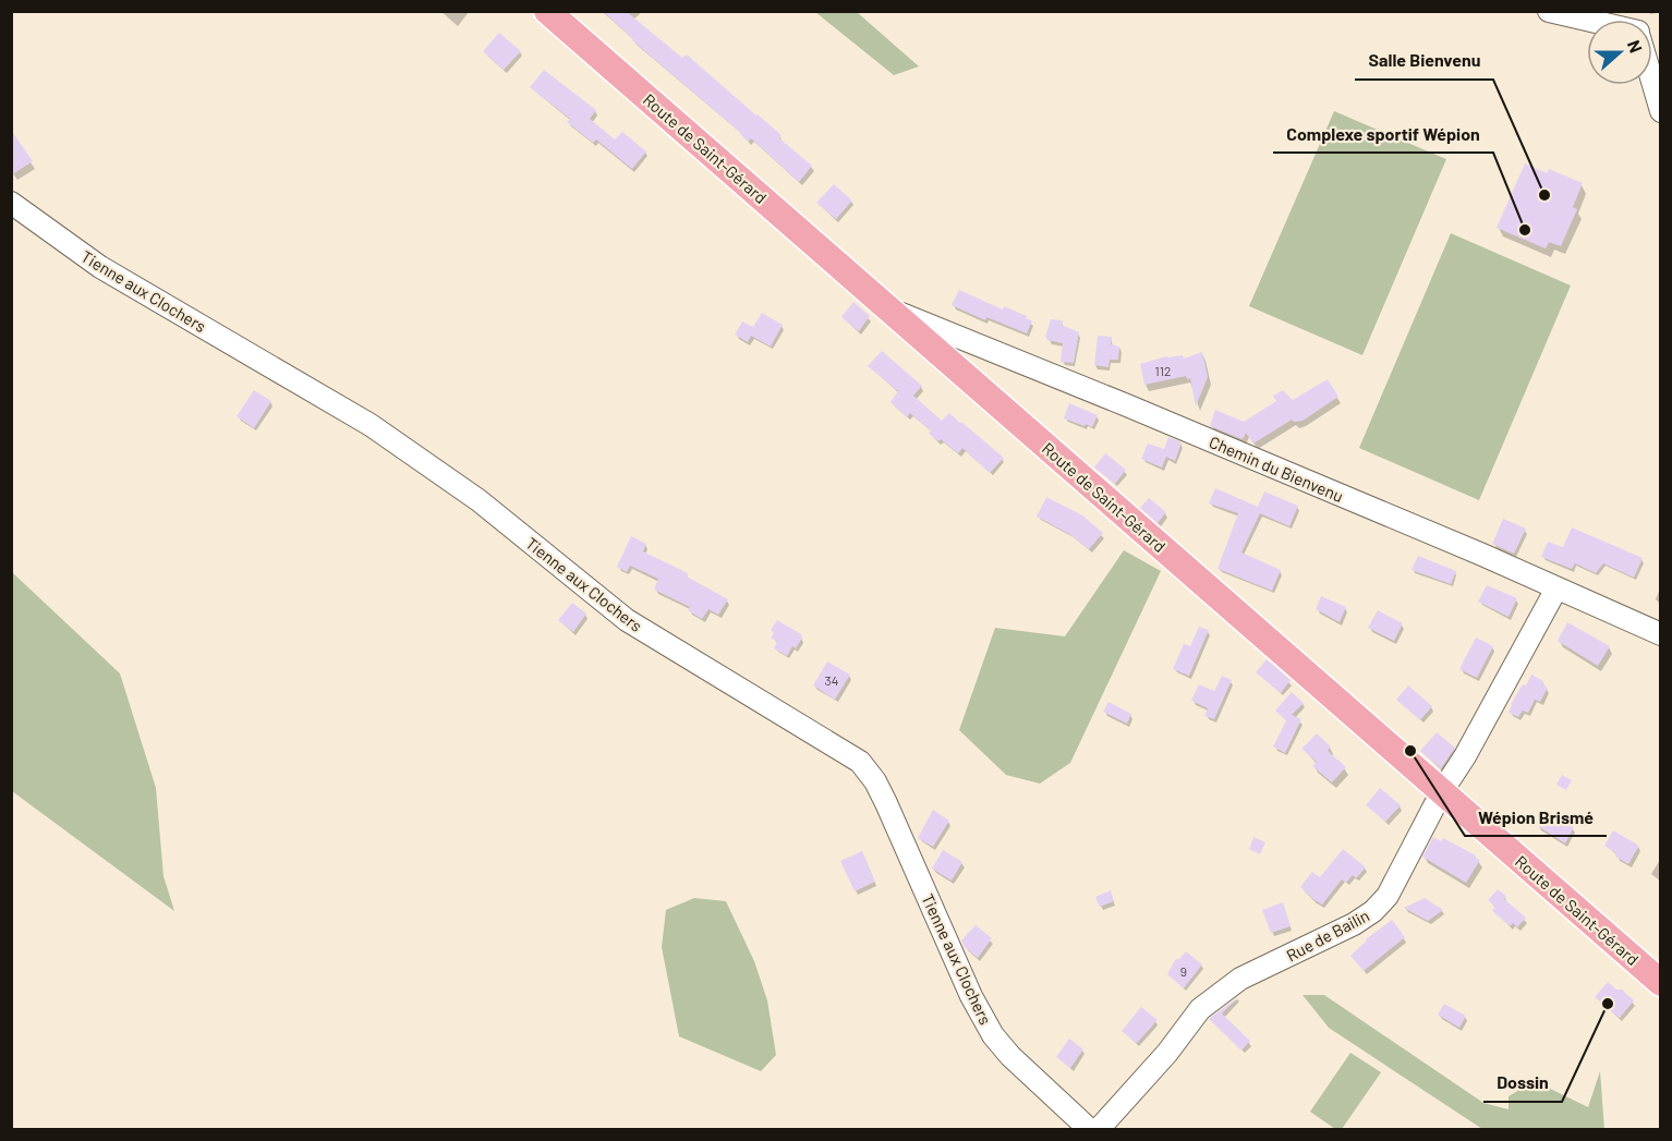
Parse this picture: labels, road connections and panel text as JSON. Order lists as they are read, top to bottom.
{
  "streets": {
    "main road": ["Route de Saint-Gérard"],
    "street": ["Tienne aux Clochers", "Chemin du Bienvenu", "Rue de Bailin"]
  },
  "crossings": [
    ["Route de Saint-Gérard", "Chemin du Bienvenu"],
    ["Route de Saint-Gérard", "Rue de Bailin"],
    ["Chemin du Bienvenu", "Rue de Bailin"]
  ],
  "places": [
    "Salle Bienvenu",
    "Complexe sportif Wépion",
    "Wépion Brismé",
    "Dossin"
  ],
  "house_numbers": ["112", "34", "9"],
  "north": "right"
}
